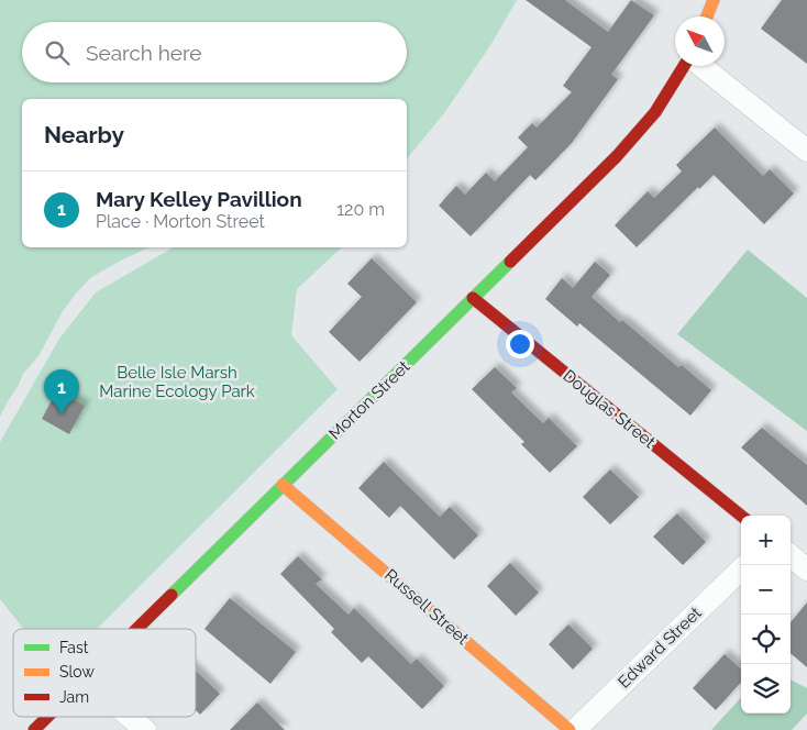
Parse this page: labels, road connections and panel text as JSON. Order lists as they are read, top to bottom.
{
  "streets": {
    "street": [
      "Morton Street",
      "Douglas Street",
      "Russell Street",
      "Edward Street"
    ]
  },
  "crossings": [
    ["Morton Street", "Douglas Street"],
    ["Morton Street", "Russell Street"]
  ],
  "parks": ["Belle Isle Marsh Marine Ecology Park"],
  "legend": ["Fast", "Slow", "Jam"],
  "north": "top left",
  "page": {
    "search": "Search here",
    "heading": "Nearby",
    "list": [
      {
        "mark": "1",
        "name": "Mary Kelley Pavillion",
        "note": "Place · Morton Street",
        "value": "120 m"
      }
    ],
    "pins": "1",
    "map_buttons": ["+", "−"]
  }
}
